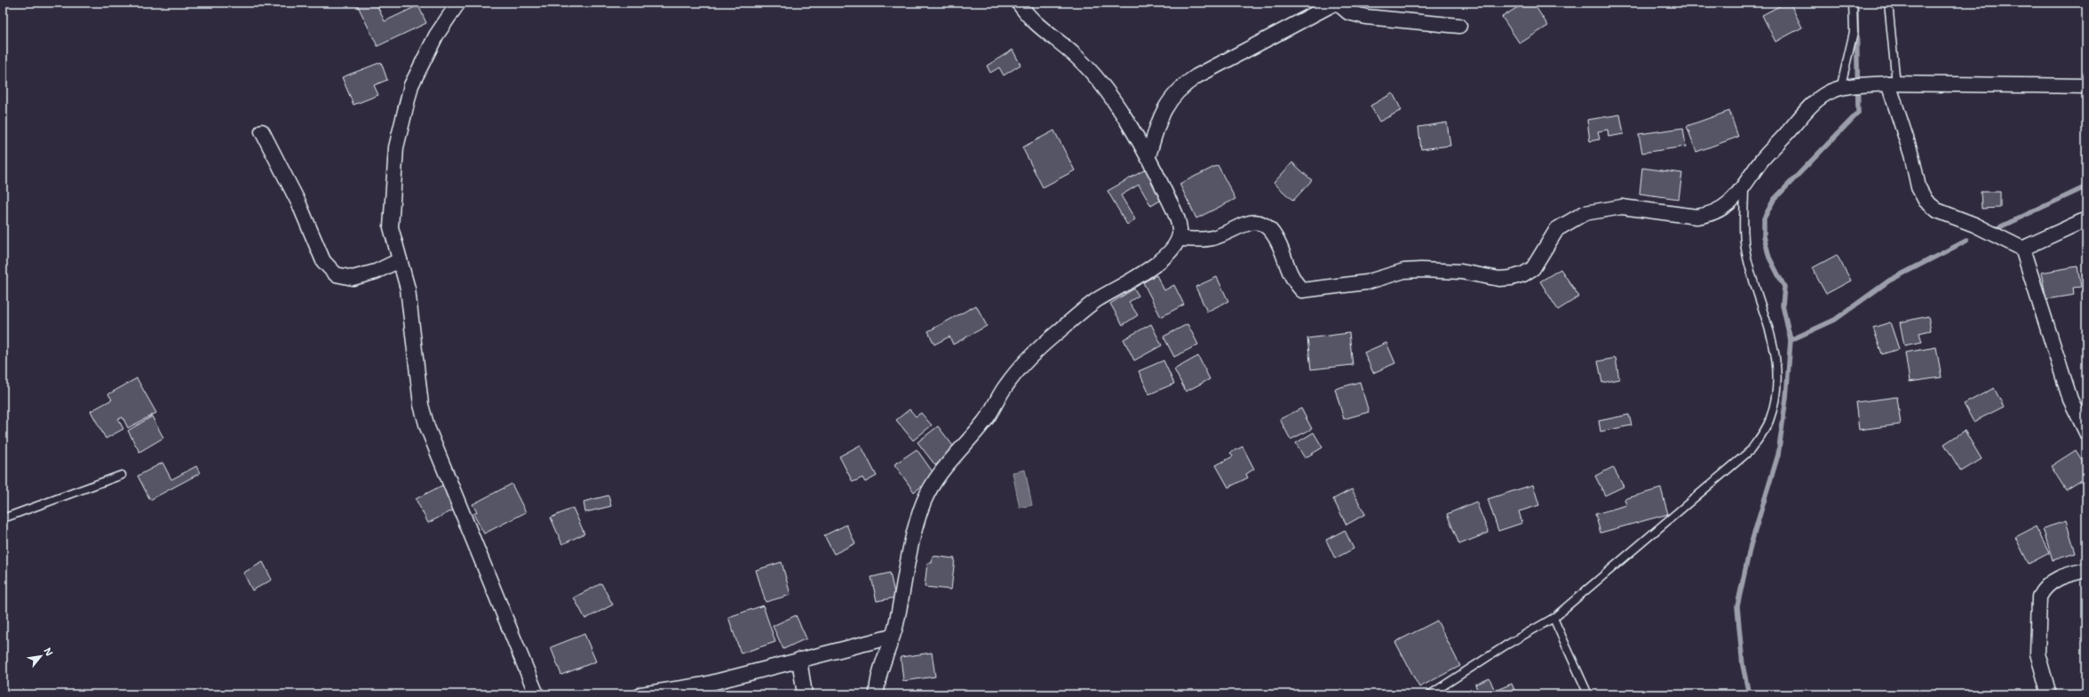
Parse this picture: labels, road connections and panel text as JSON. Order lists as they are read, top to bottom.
{
  "north": "top right"
}
